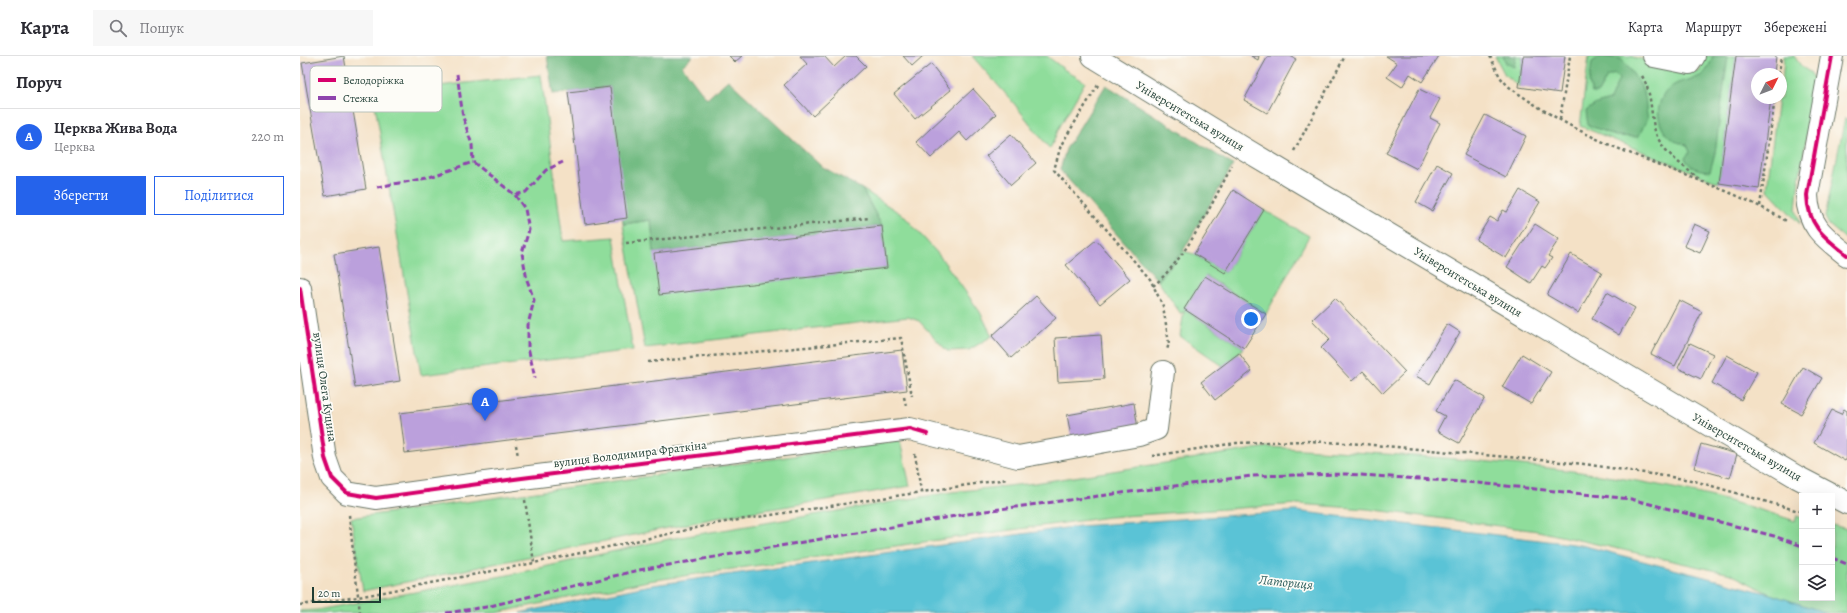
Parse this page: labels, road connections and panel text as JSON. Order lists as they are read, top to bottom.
{
  "streets": {
    "street": ["Університетська вулиця", "вулиця Олега Куцина", "вулиця Володимира Фраткіна"]
  },
  "crossings": [
    ["вулиця Олега Куцина", "вулиця Володимира Фраткіна"]
  ],
  "water": ["Латориця"],
  "legend": ["Велодоріжка", "Стежка"],
  "scale_bar": "20 m",
  "north": "top right",
  "page": {
    "header": "Карта",
    "search": "Пошук",
    "nav": ["Карта", "Маршрут", "Збережені"],
    "heading": "Поруч",
    "list": [
      {
        "mark": "A",
        "name": "Церква Жива Вода",
        "note": "Церква",
        "value": "220 m"
      }
    ],
    "buttons": ["Зберегти", "Поділитися"],
    "pins": "A",
    "map_buttons": ["+", "−"],
    "scale": "20 m"
  }
}
